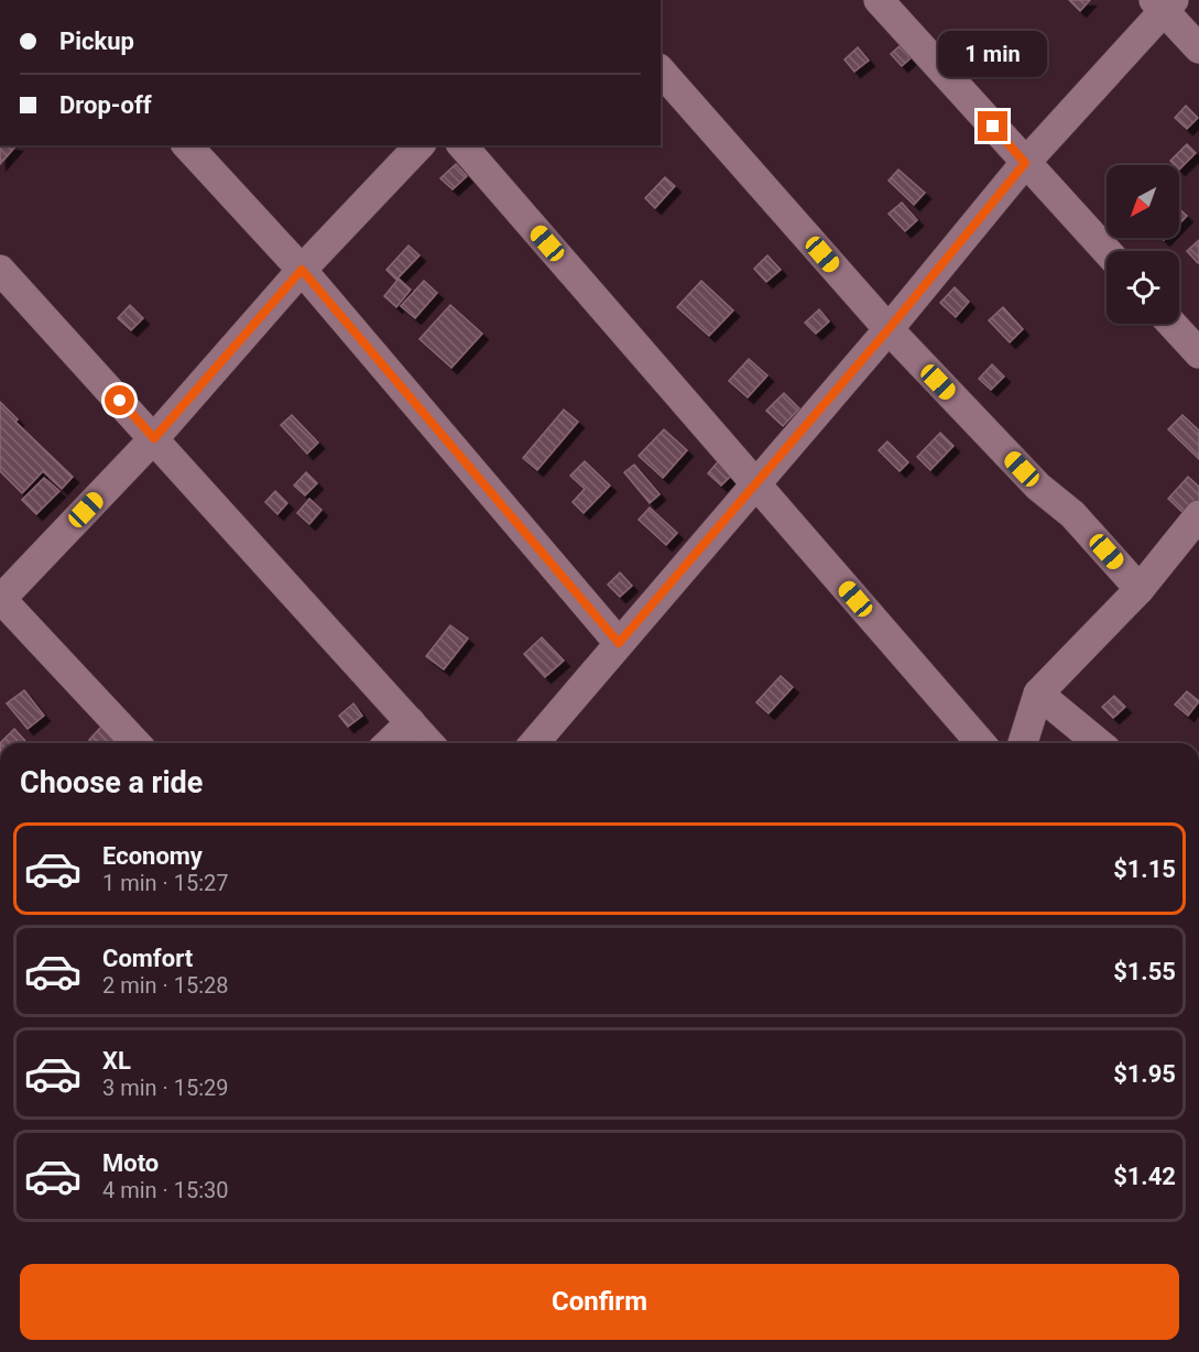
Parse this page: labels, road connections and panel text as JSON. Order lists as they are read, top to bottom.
{
  "north": "bottom left",
  "page": {
    "banner": ["Pickup", "Drop-off"],
    "bubble": "1 min",
    "heading": "Choose a ride",
    "list": [
      {
        "name": "Economy",
        "note": "1 min · 15:27",
        "value": "$1.15"
      },
      {
        "name": "Comfort",
        "note": "2 min · 15:28",
        "value": "$1.55"
      },
      {
        "name": "XL",
        "note": "3 min · 15:29",
        "value": "$1.95"
      },
      {
        "name": "Moto",
        "note": "4 min · 15:30",
        "value": "$1.42"
      }
    ],
    "buttons": "Confirm"
  }
}
